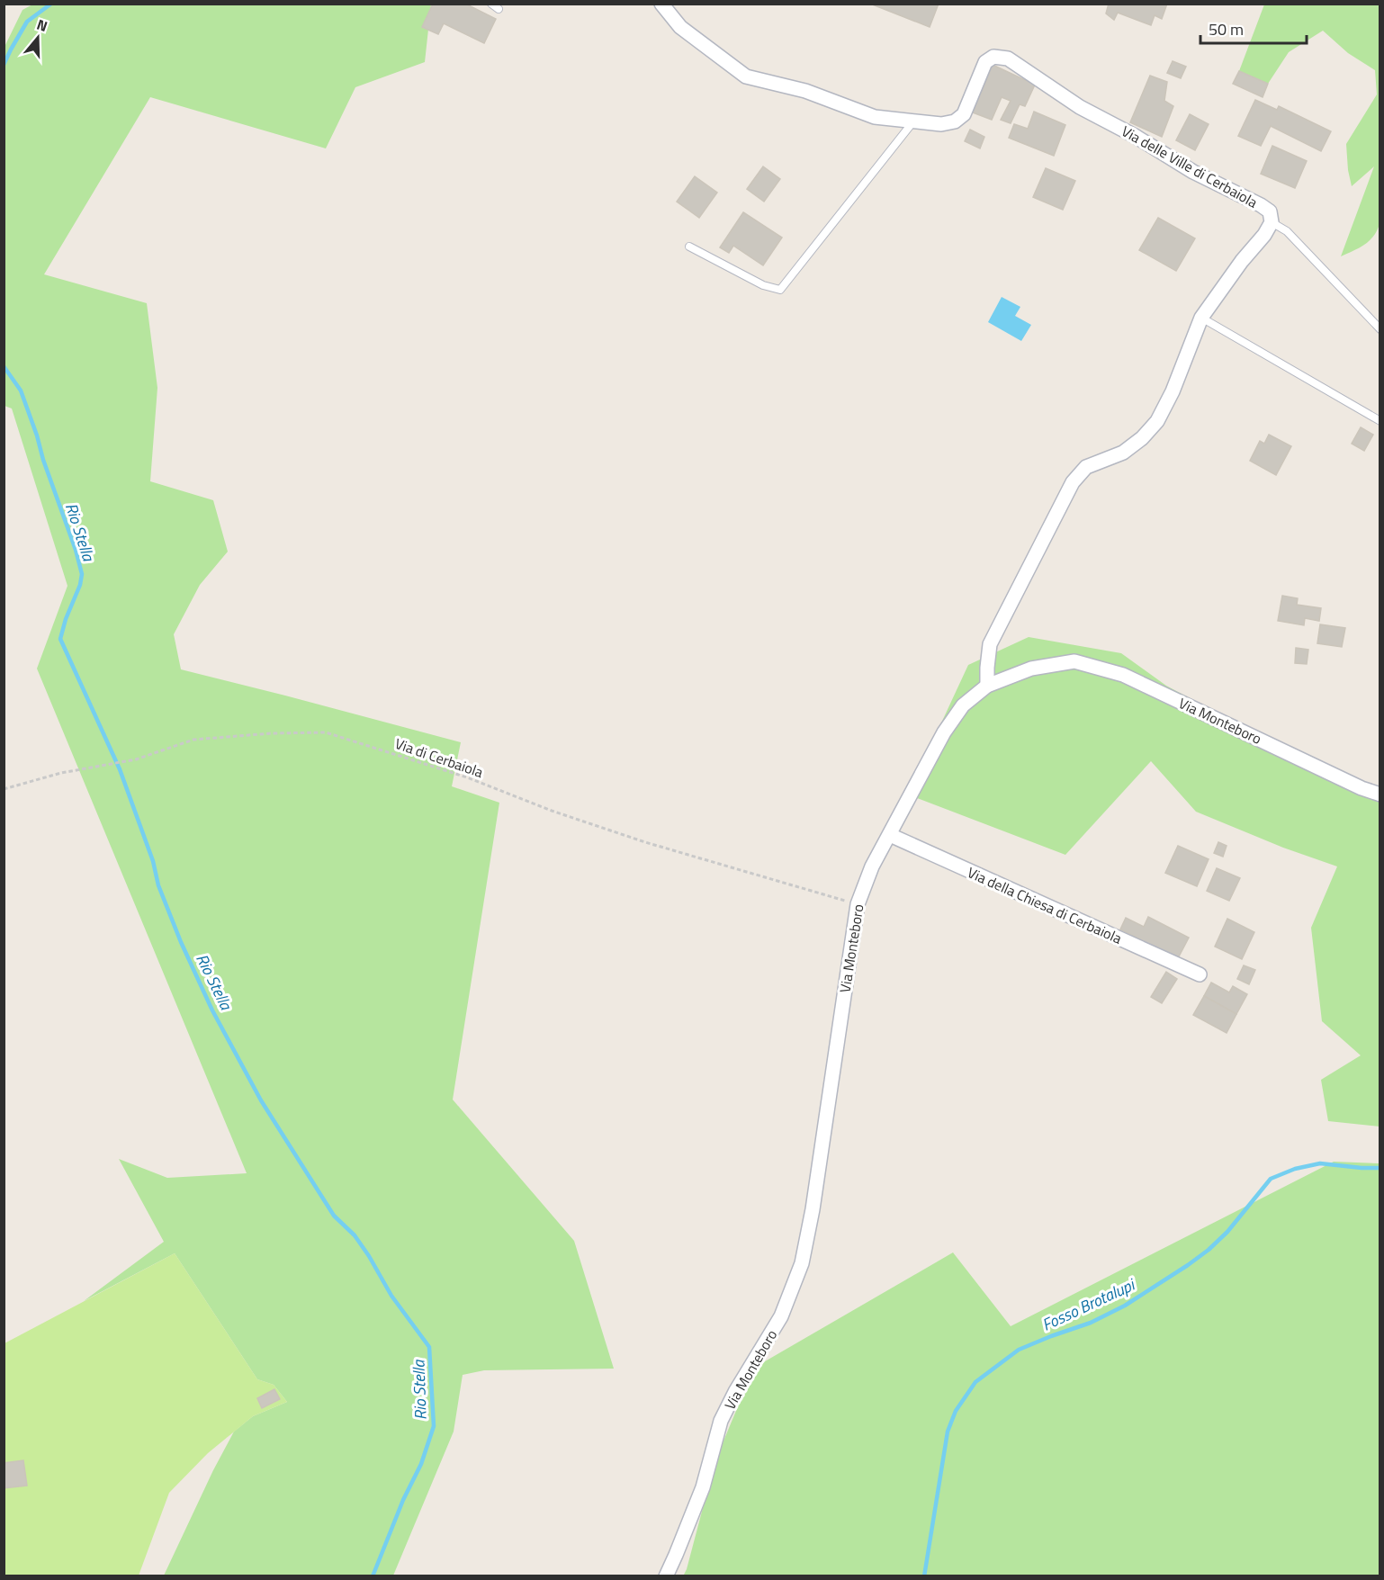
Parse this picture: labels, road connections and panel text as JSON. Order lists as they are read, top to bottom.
{
  "streets": {
    "street": ["Via delle Ville di Cerbaiola", "Via Monteboro", "Via della Chiesa di Cerbaiola"],
    "path": ["Via di Cerbaiola"]
  },
  "crossings": [
    ["Via Monteboro", "Via di Cerbaiola"],
    ["Via Monteboro", "Via della Chiesa di Cerbaiola"]
  ],
  "water": ["Rio Stella", "Fosso Brotalupi"],
  "scale_bar": "50 m",
  "north": "top"
}
